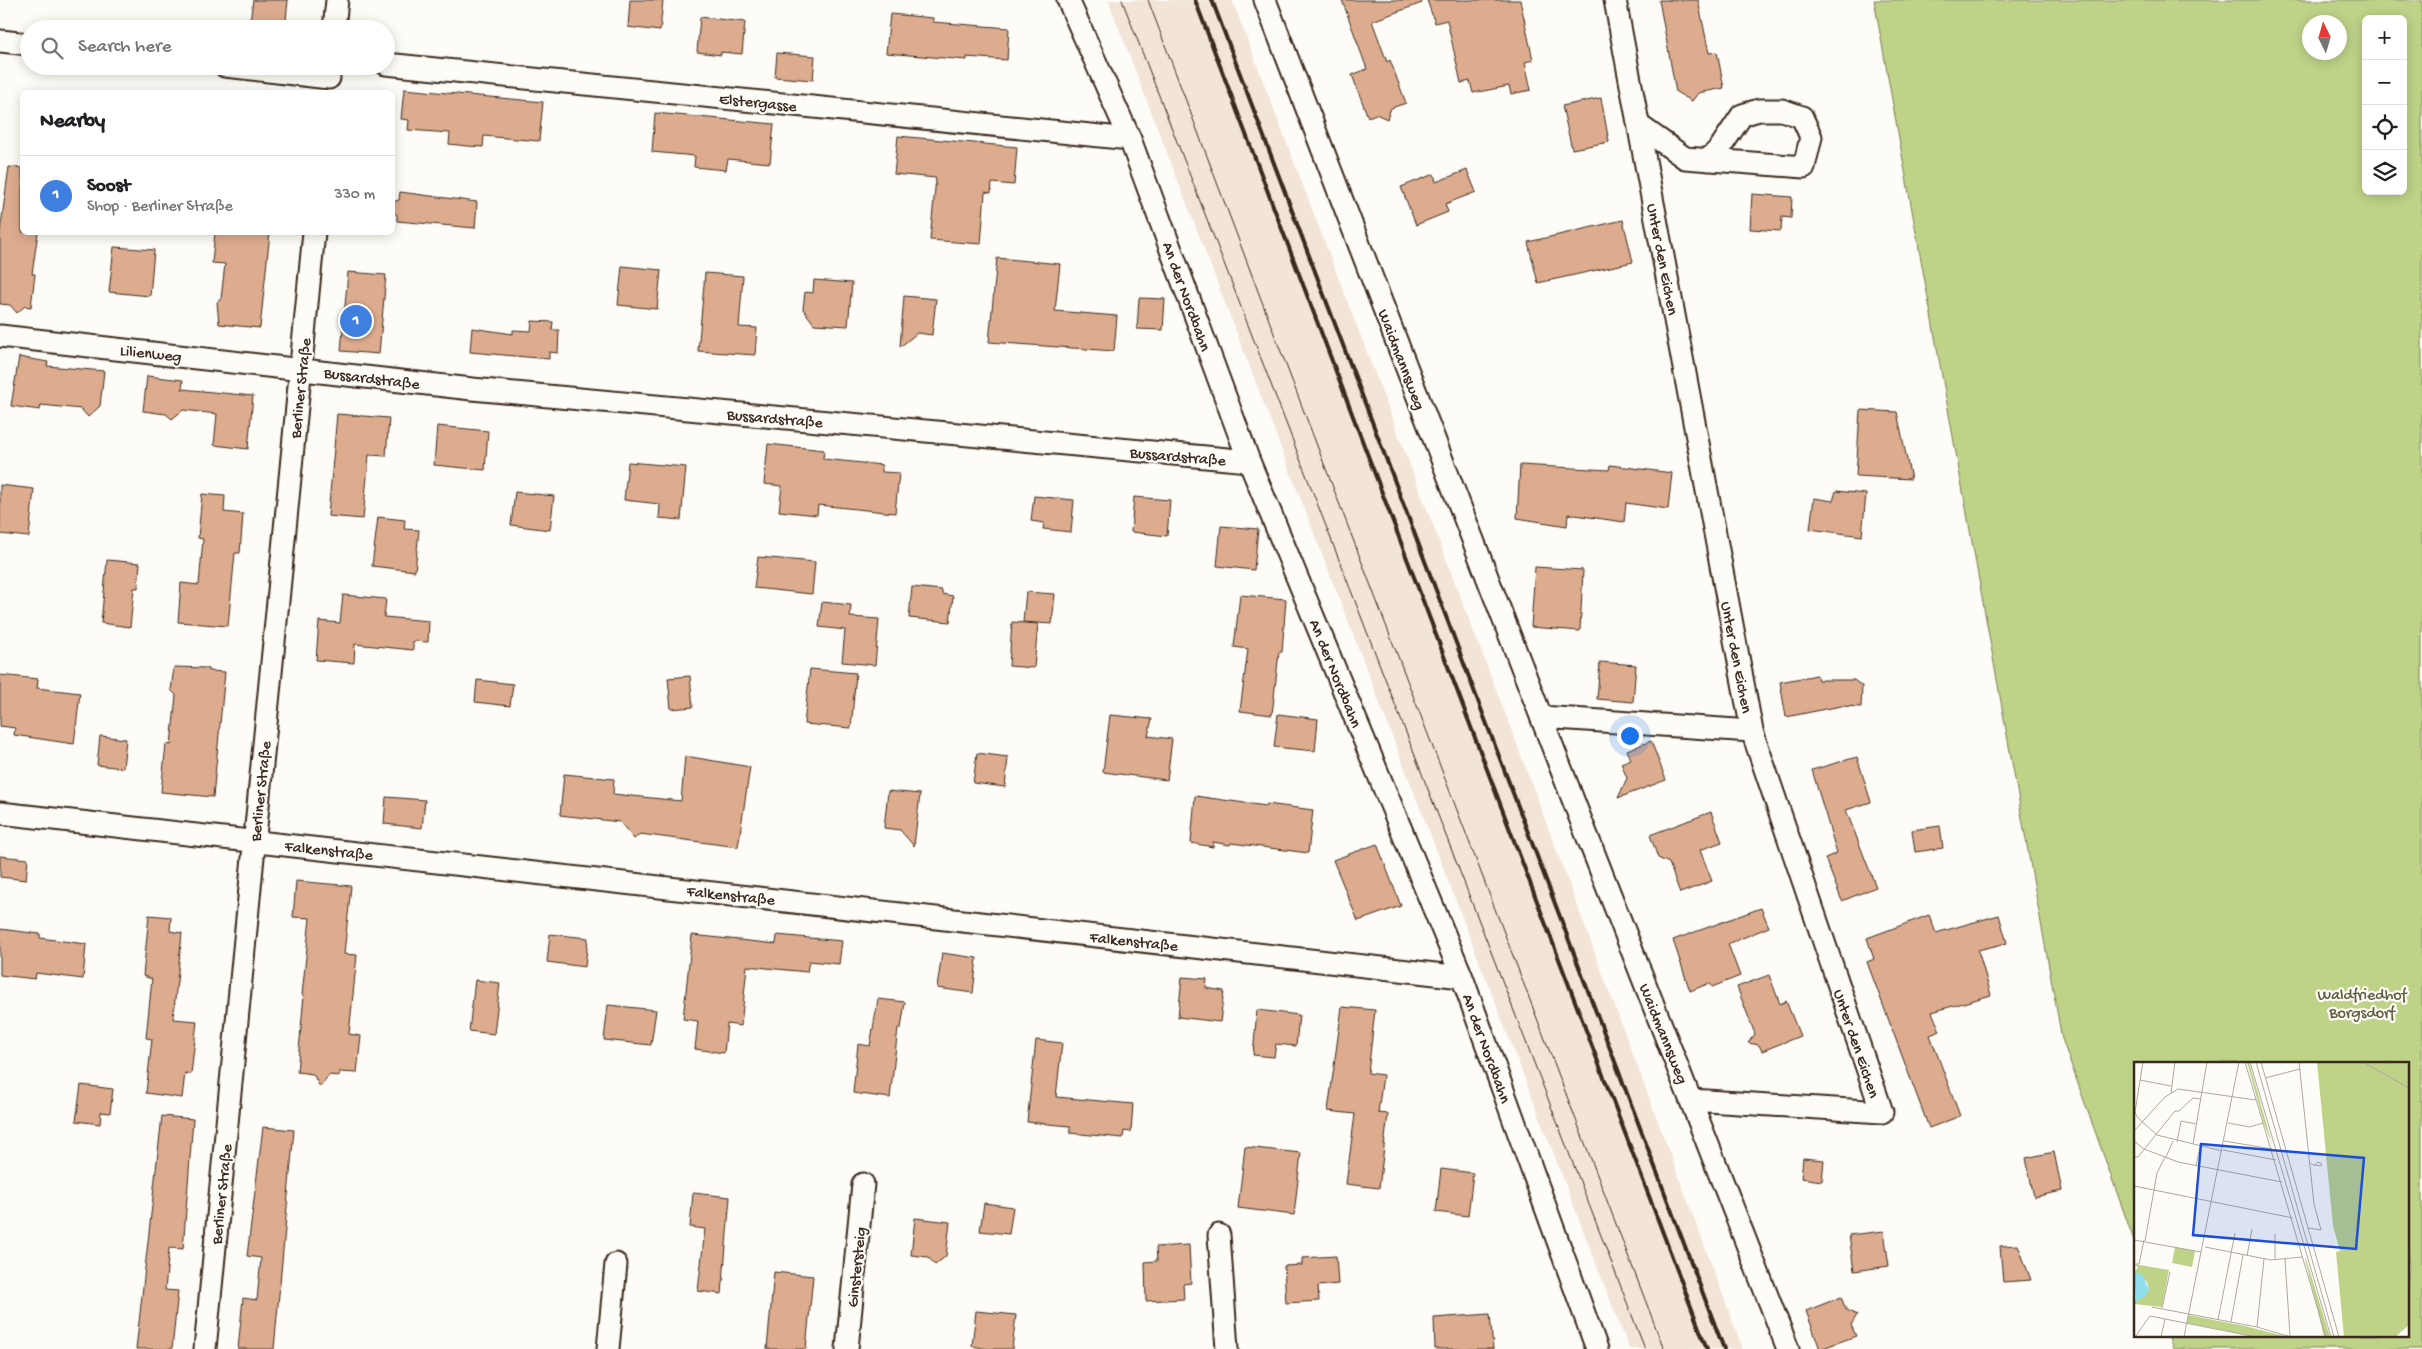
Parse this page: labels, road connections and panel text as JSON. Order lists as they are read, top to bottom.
{
  "streets": {
    "street": [
      "Elstergasse",
      "Unter den Eichen",
      "An der Nordbahn",
      "Lilienweg",
      "Waidmannsweg",
      "Bussardstraße",
      "Berliner Straße",
      "Falkenstraße",
      "Ginstersteig"
    ]
  },
  "crossings": [
    ["Elstergasse", "An der Nordbahn"],
    ["Unter den Eichen", "Waidmannsweg"],
    ["An der Nordbahn", "Bussardstraße"],
    ["An der Nordbahn", "Falkenstraße"],
    ["Lilienweg", "Bussardstraße"],
    ["Lilienweg", "Berliner Straße"],
    ["Bussardstraße", "Berliner Straße"],
    ["Berliner Straße", "Falkenstraße"]
  ],
  "parks": ["Waldfriedhof Borgsdorf"],
  "north": "top",
  "page": {
    "map_buttons": ["+", "−"],
    "search": "Search here",
    "heading": "Nearby",
    "list": [
      {
        "mark": "1",
        "name": "Soost",
        "note": "Shop · Berliner Straße",
        "value": "330 m"
      }
    ],
    "pins": "1"
  }
}
